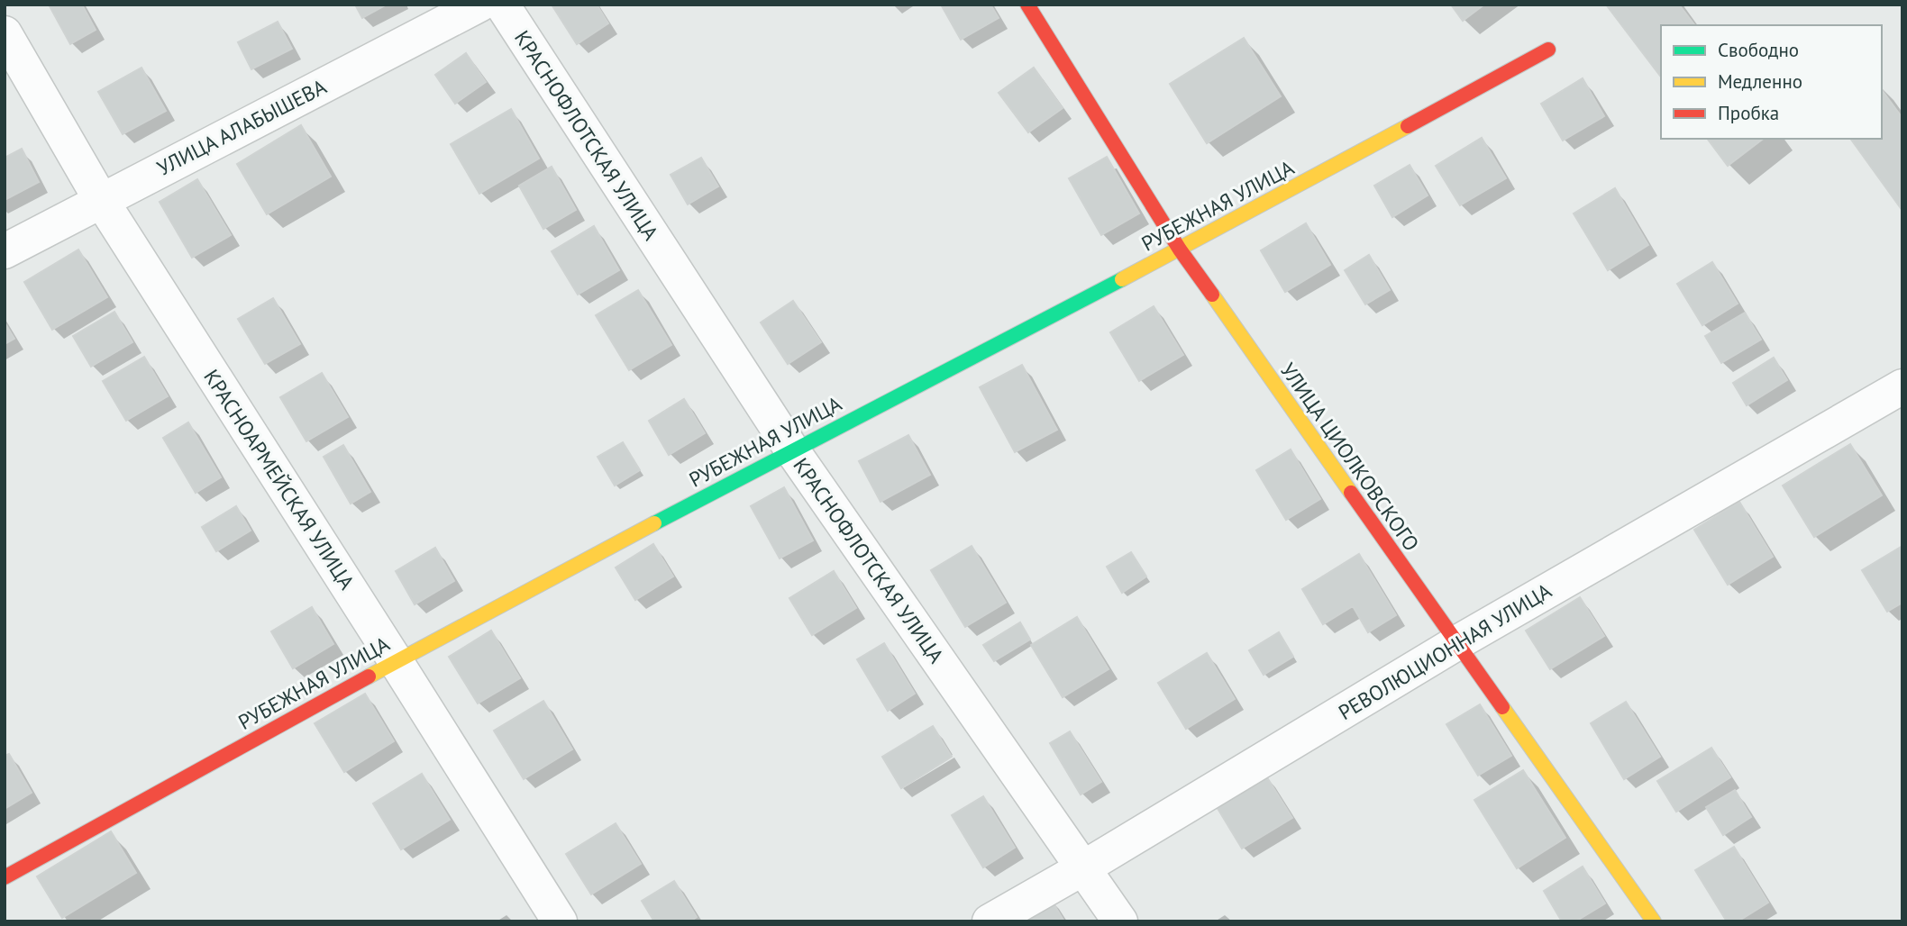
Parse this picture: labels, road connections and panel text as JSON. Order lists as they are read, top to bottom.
{
  "streets": {
    "street": [
      "УЛИЦА АЛАБЫШЕВА",
      "КРАСНОФЛОТСКАЯ УЛИЦА",
      "РУБЕЖНАЯ УЛИЦА",
      "УЛИЦА ЦИОЛКОВСКОГО",
      "КРАСНОАРМЕЙСКАЯ УЛИЦА",
      "РЕВОЛЮЦИОННАЯ УЛИЦА"
    ]
  },
  "crossings": [
    ["УЛИЦА АЛАБЫШЕВА", "КРАСНОАРМЕЙСКАЯ УЛИЦА"],
    ["КРАСНОФЛОТСКАЯ УЛИЦА", "РУБЕЖНАЯ УЛИЦА"],
    ["КРАСНОФЛОТСКАЯ УЛИЦА", "РЕВОЛЮЦИОННАЯ УЛИЦА"],
    ["РУБЕЖНАЯ УЛИЦА", "УЛИЦА ЦИОЛКОВСКОГО"],
    ["РУБЕЖНАЯ УЛИЦА", "КРАСНОАРМЕЙСКАЯ УЛИЦА"],
    ["УЛИЦА ЦИОЛКОВСКОГО", "РЕВОЛЮЦИОННАЯ УЛИЦА"]
  ],
  "legend": ["Свободно", "Медленно", "Пробка"]
}
